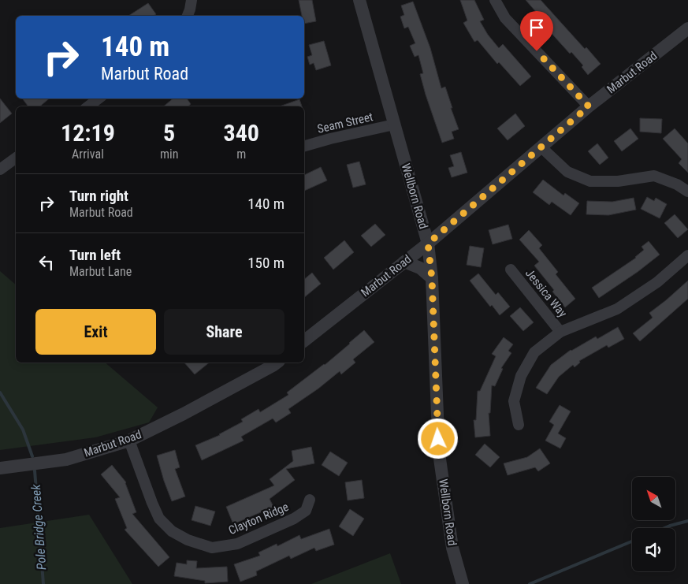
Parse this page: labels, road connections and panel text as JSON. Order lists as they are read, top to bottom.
{
  "streets": {
    "street": [
      "Marbut Road",
      "Seam Street",
      "Wellborn Road",
      "Jessica Way",
      "Clayton Ridge"
    ]
  },
  "crossings": [
    ["Marbut Road", "Wellborn Road"],
    ["Marbut Road", "Clayton Ridge"],
    ["Seam Street", "Wellborn Road"]
  ],
  "water": ["Pole Bridge Creek"],
  "north": "top left",
  "page": {
    "turn": ["140 m", "Marbut Road"],
    "eta": [
      "12:19",
      "Arrival",
      "5",
      "min",
      "340",
      "m"
    ],
    "list": [
      {
        "name": "Turn right",
        "note": "Marbut Road",
        "value": "140 m"
      },
      {
        "name": "Turn left",
        "note": "Marbut Lane",
        "value": "150 m"
      }
    ],
    "buttons": ["Exit", "Share"]
  }
}
